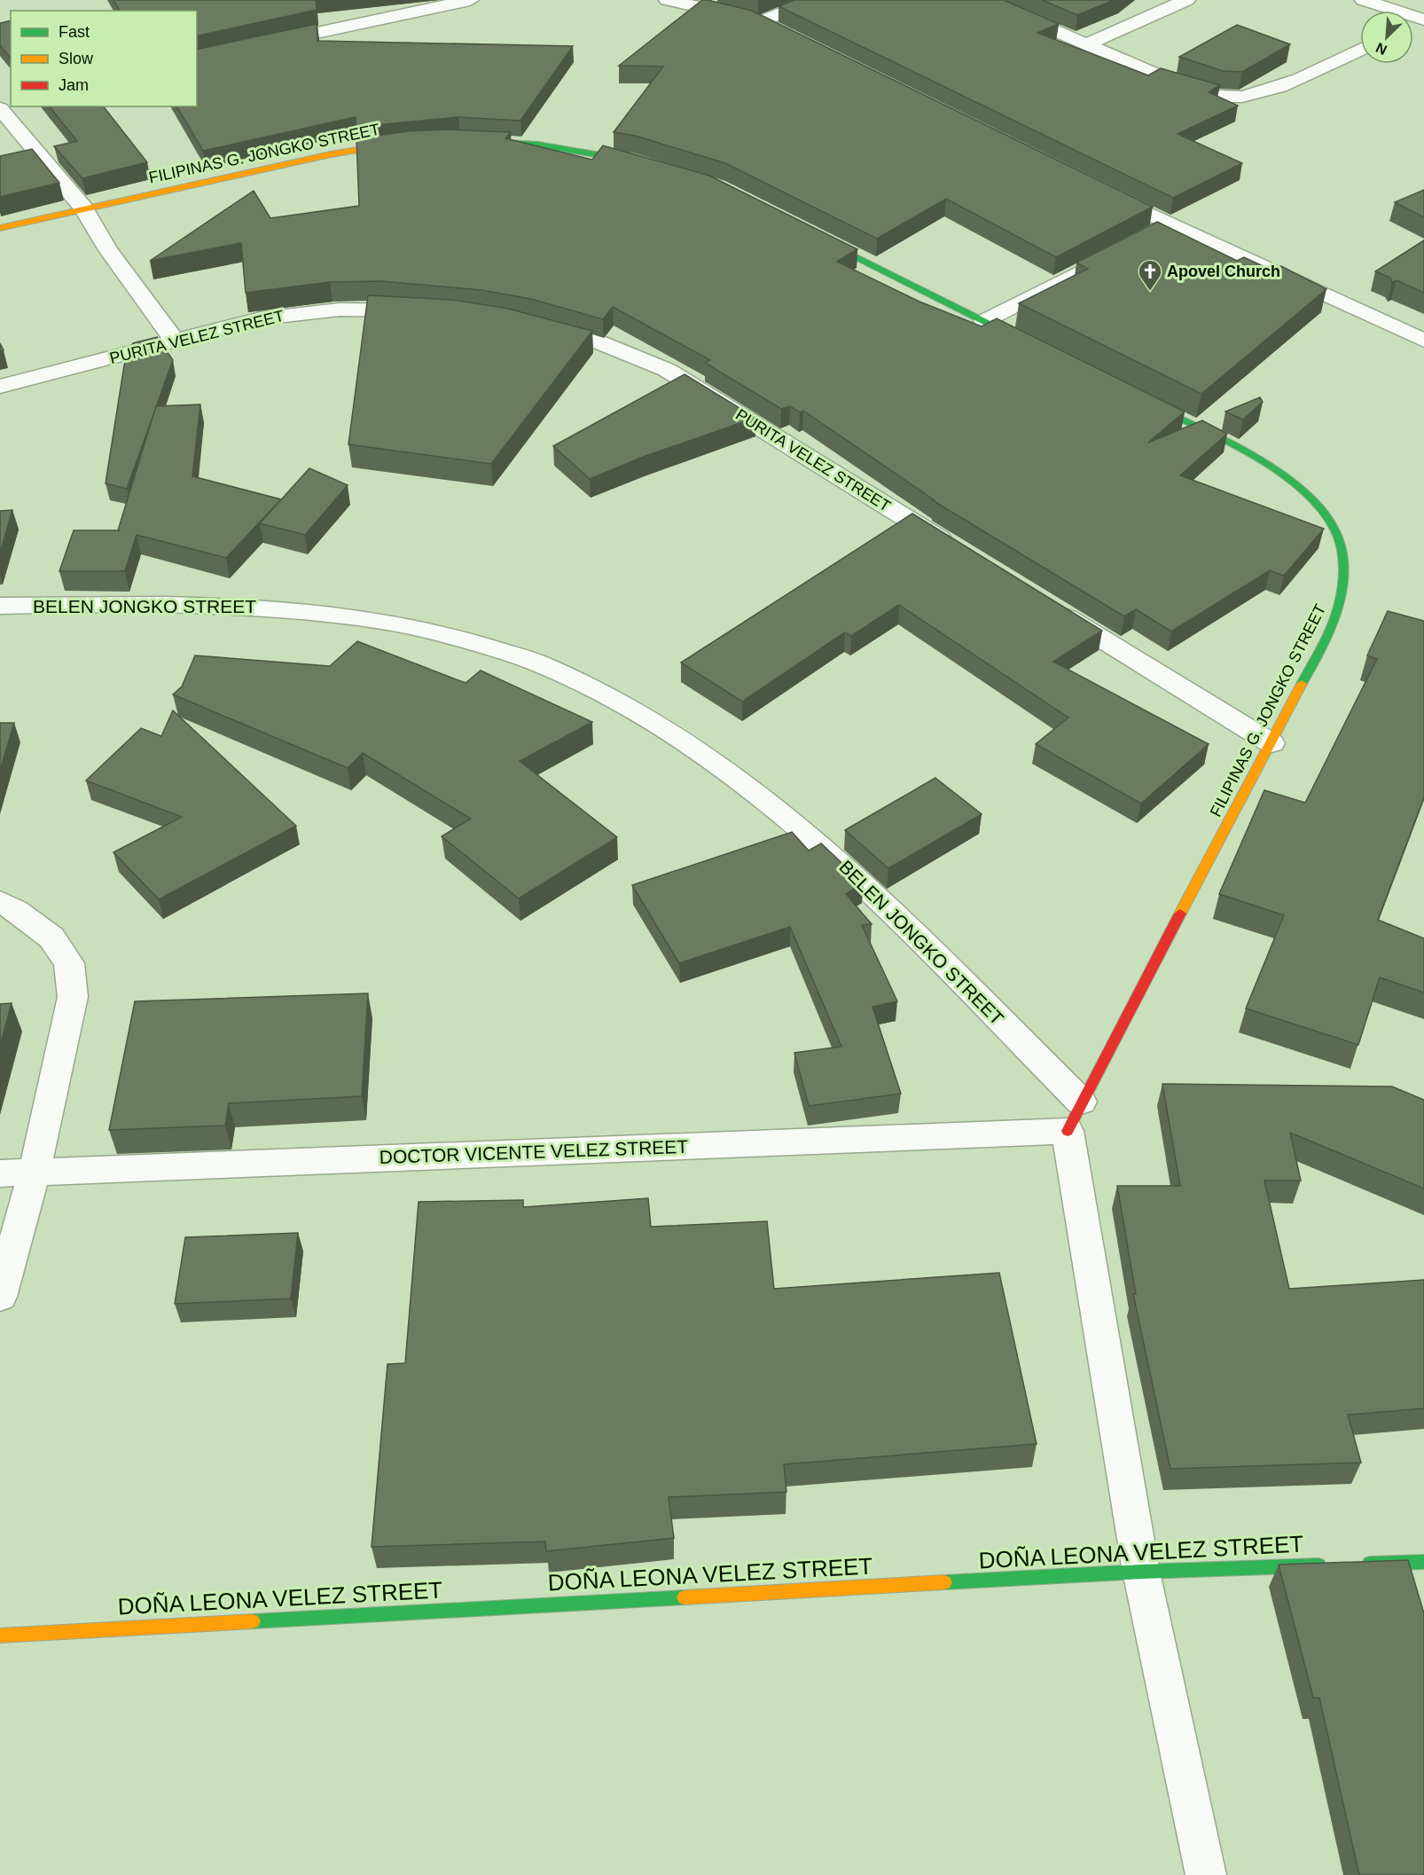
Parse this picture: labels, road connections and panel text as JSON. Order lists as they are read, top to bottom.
{
  "streets": {
    "street": [
      "FILIPINAS G. JONGKO STREET",
      "PURITA VELEZ STREET",
      "BELEN JONGKO STREET",
      "DOCTOR VICENTE VELEZ STREET",
      "DOÑA LEONA VELEZ STREET"
    ]
  },
  "crossings": [
    ["FILIPINAS G. JONGKO STREET", "BELEN JONGKO STREET"],
    ["FILIPINAS G. JONGKO STREET", "DOCTOR VICENTE VELEZ STREET"],
    ["BELEN JONGKO STREET", "DOCTOR VICENTE VELEZ STREET"]
  ],
  "places": {
    "church": ["Apovel Church"]
  },
  "legend": ["Fast", "Slow", "Jam"],
  "north": "bottom left"
}
